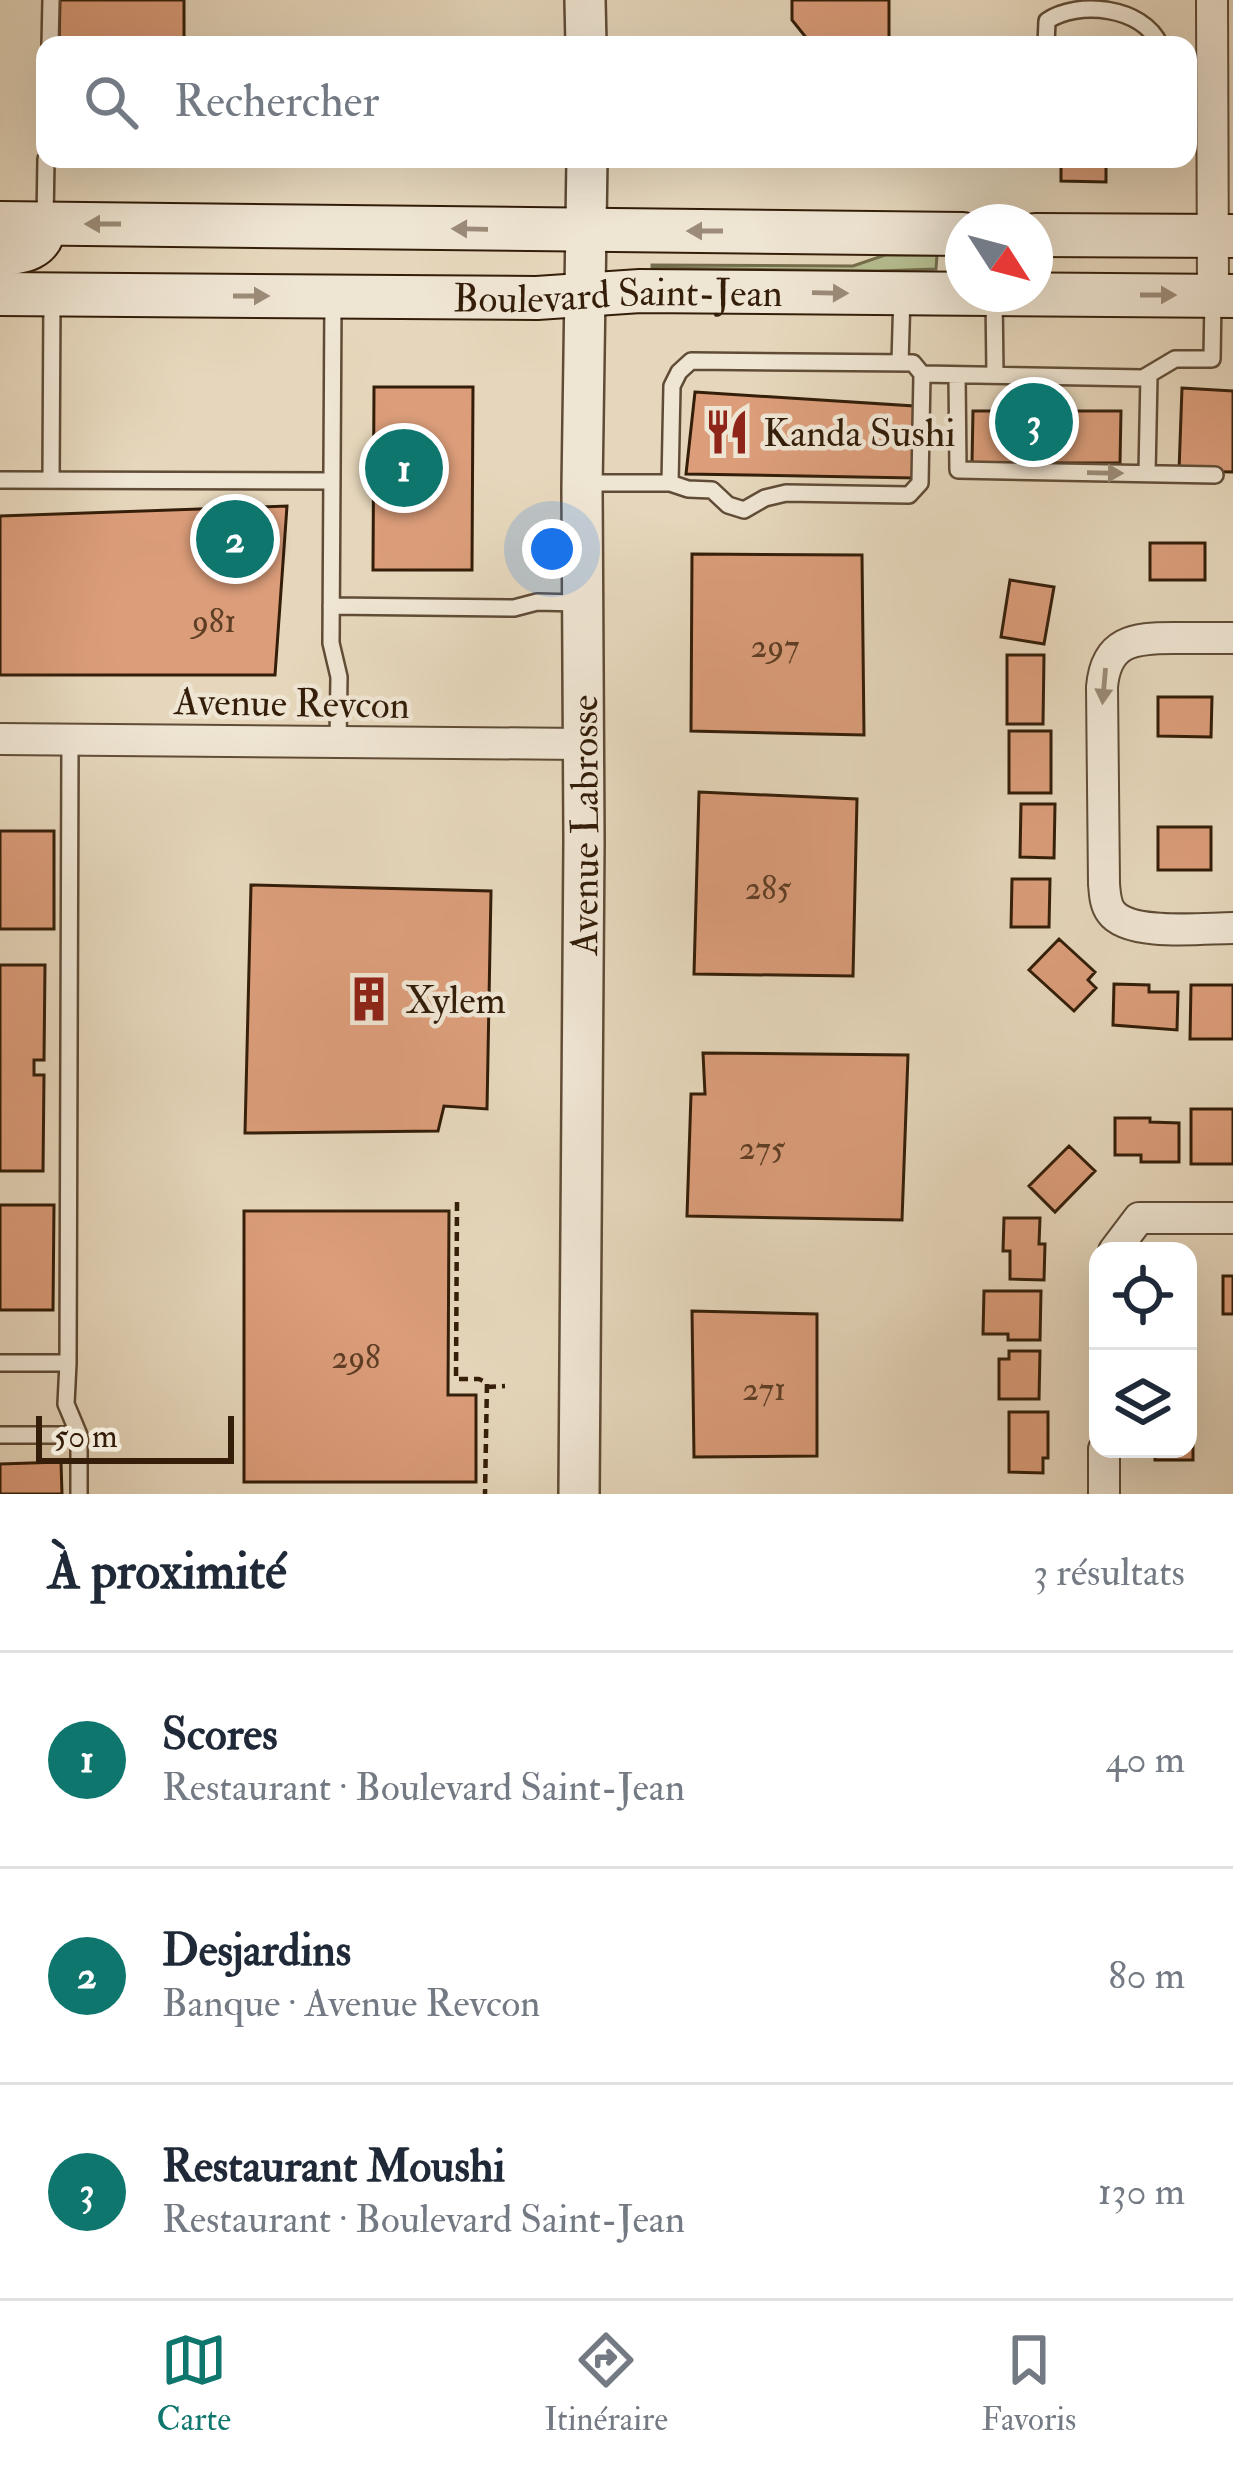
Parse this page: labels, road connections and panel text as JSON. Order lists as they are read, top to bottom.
{
  "streets": {
    "main road": ["Boulevard Saint-Jean"],
    "street": ["Avenue Revcon", "Avenue Labrosse"]
  },
  "crossings": [
    ["Boulevard Saint-Jean", "Avenue Labrosse"],
    ["Avenue Revcon", "Avenue Labrosse"]
  ],
  "places": {
    "restaurant": ["Kanda Sushi"],
    "building": ["Xylem"]
  },
  "house_numbers": [
    "981",
    "297",
    "285",
    "275",
    "298",
    "271"
  ],
  "scale_bar": "50 m",
  "north": "bottom right",
  "page": {
    "search": "Rechercher",
    "pins": ["3", "1", "2"],
    "scale": "50 m",
    "heading": ["À proximité", "3 résultats"],
    "list": [
      {
        "mark": "1",
        "name": "Scores",
        "note": "Restaurant · Boulevard Saint-Jean",
        "value": "40 m"
      },
      {
        "mark": "2",
        "name": "Desjardins",
        "note": "Banque · Avenue Revcon",
        "value": "80 m"
      },
      {
        "mark": "3",
        "name": "Restaurant Moushi",
        "note": "Restaurant · Boulevard Saint-Jean",
        "value": "130 m"
      }
    ],
    "nav": ["Carte", "Itinéraire", "Favoris"]
  }
}
